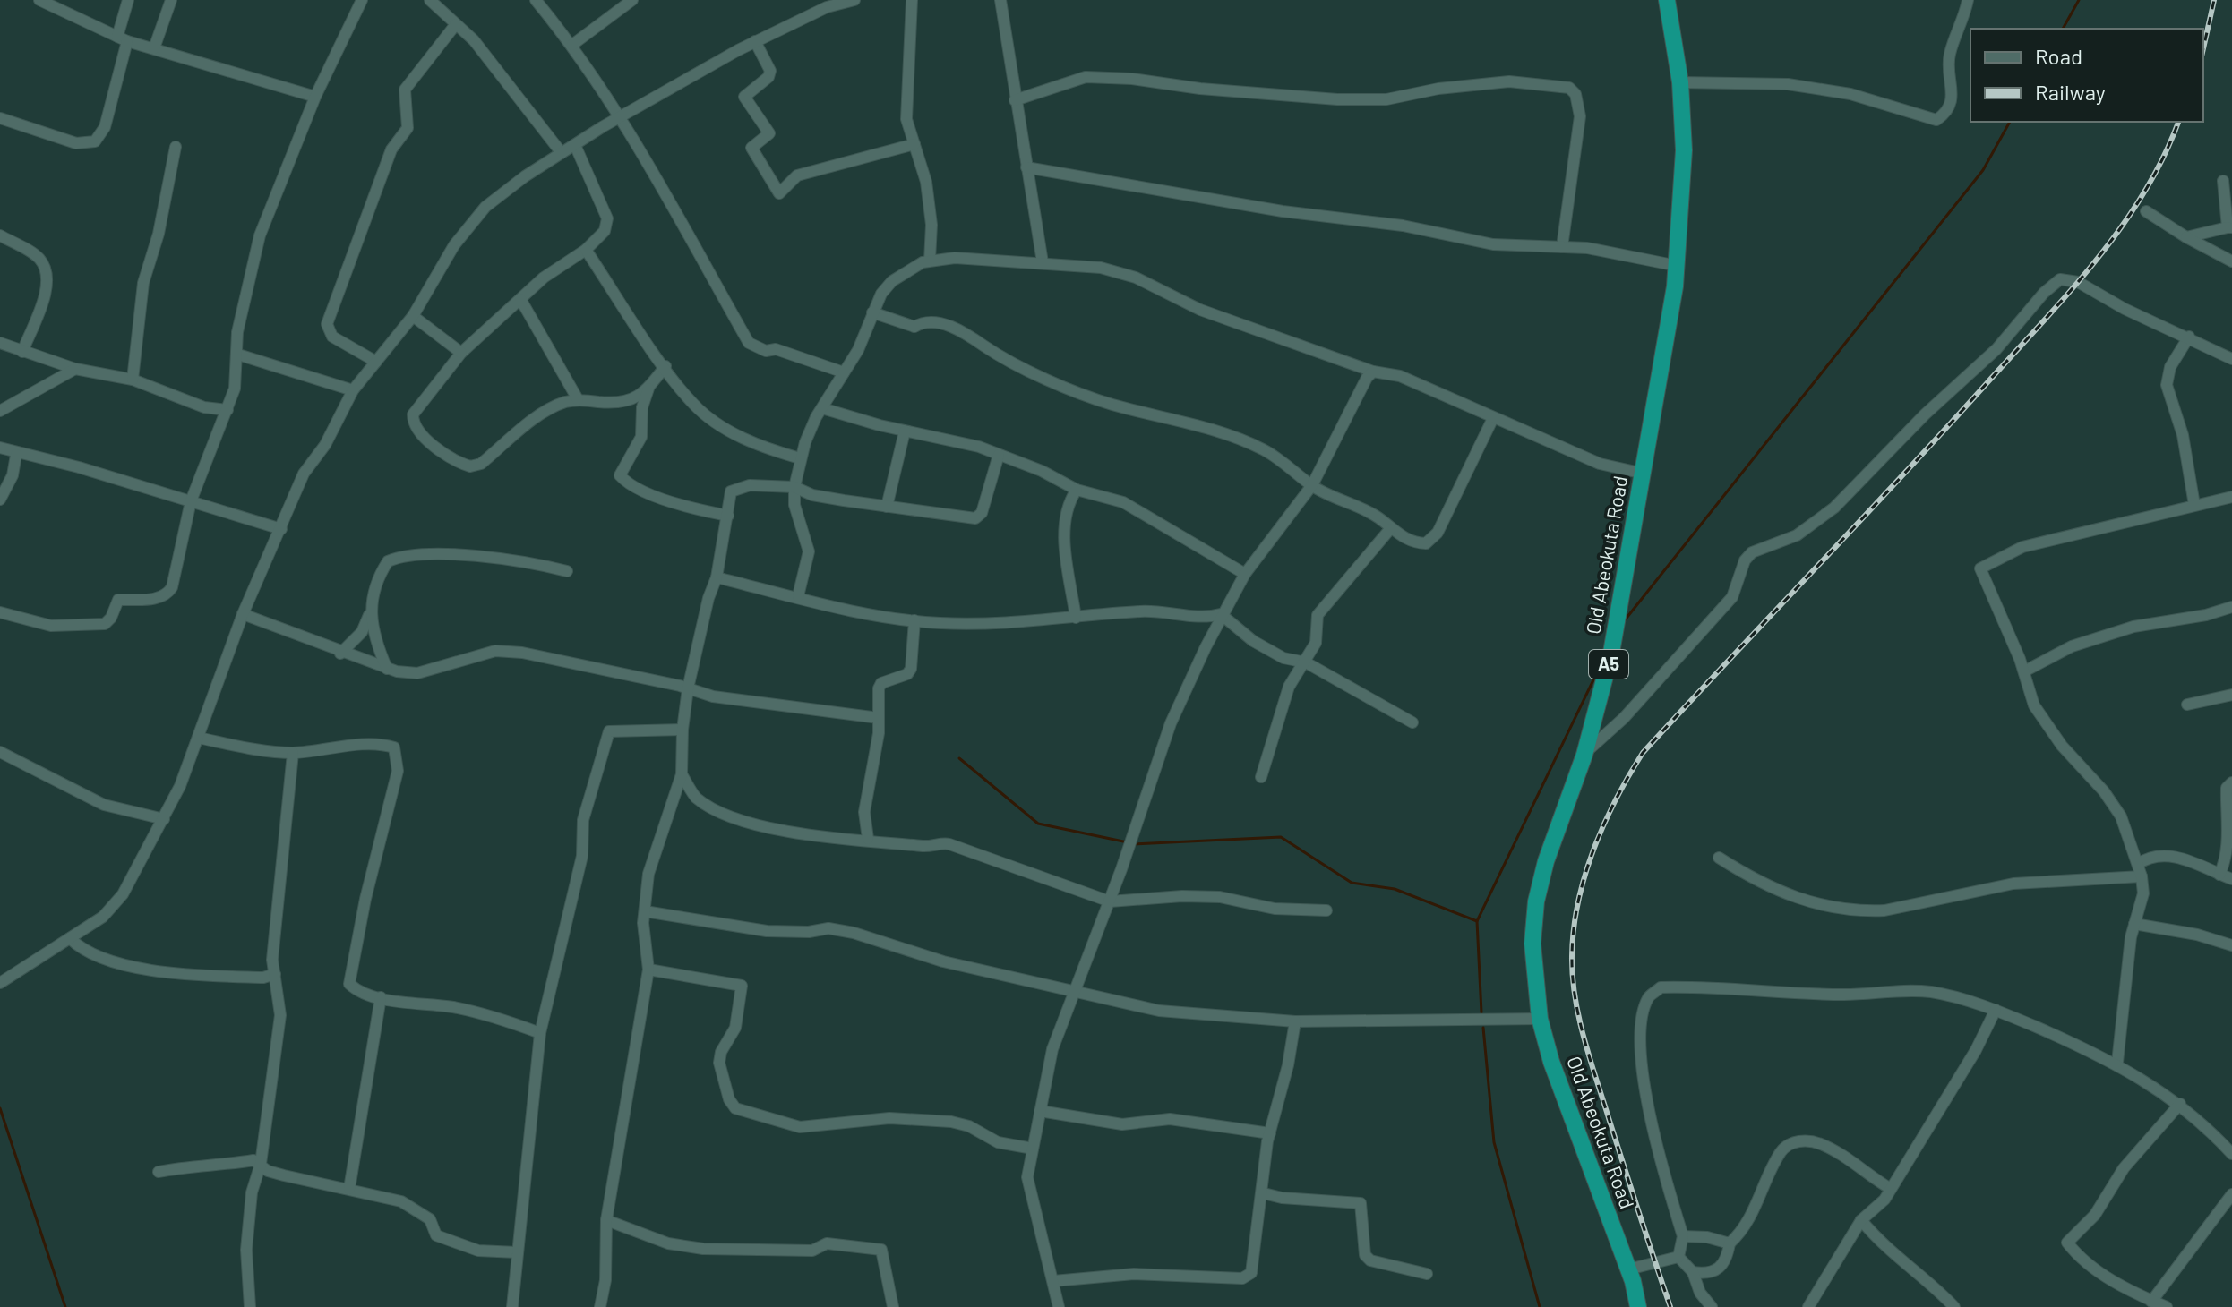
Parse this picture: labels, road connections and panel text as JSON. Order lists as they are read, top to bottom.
{
  "streets": {
    "highway": ["Old Abeokuta Road", "A5"]
  },
  "legend": ["Road", "Railway"]
}
